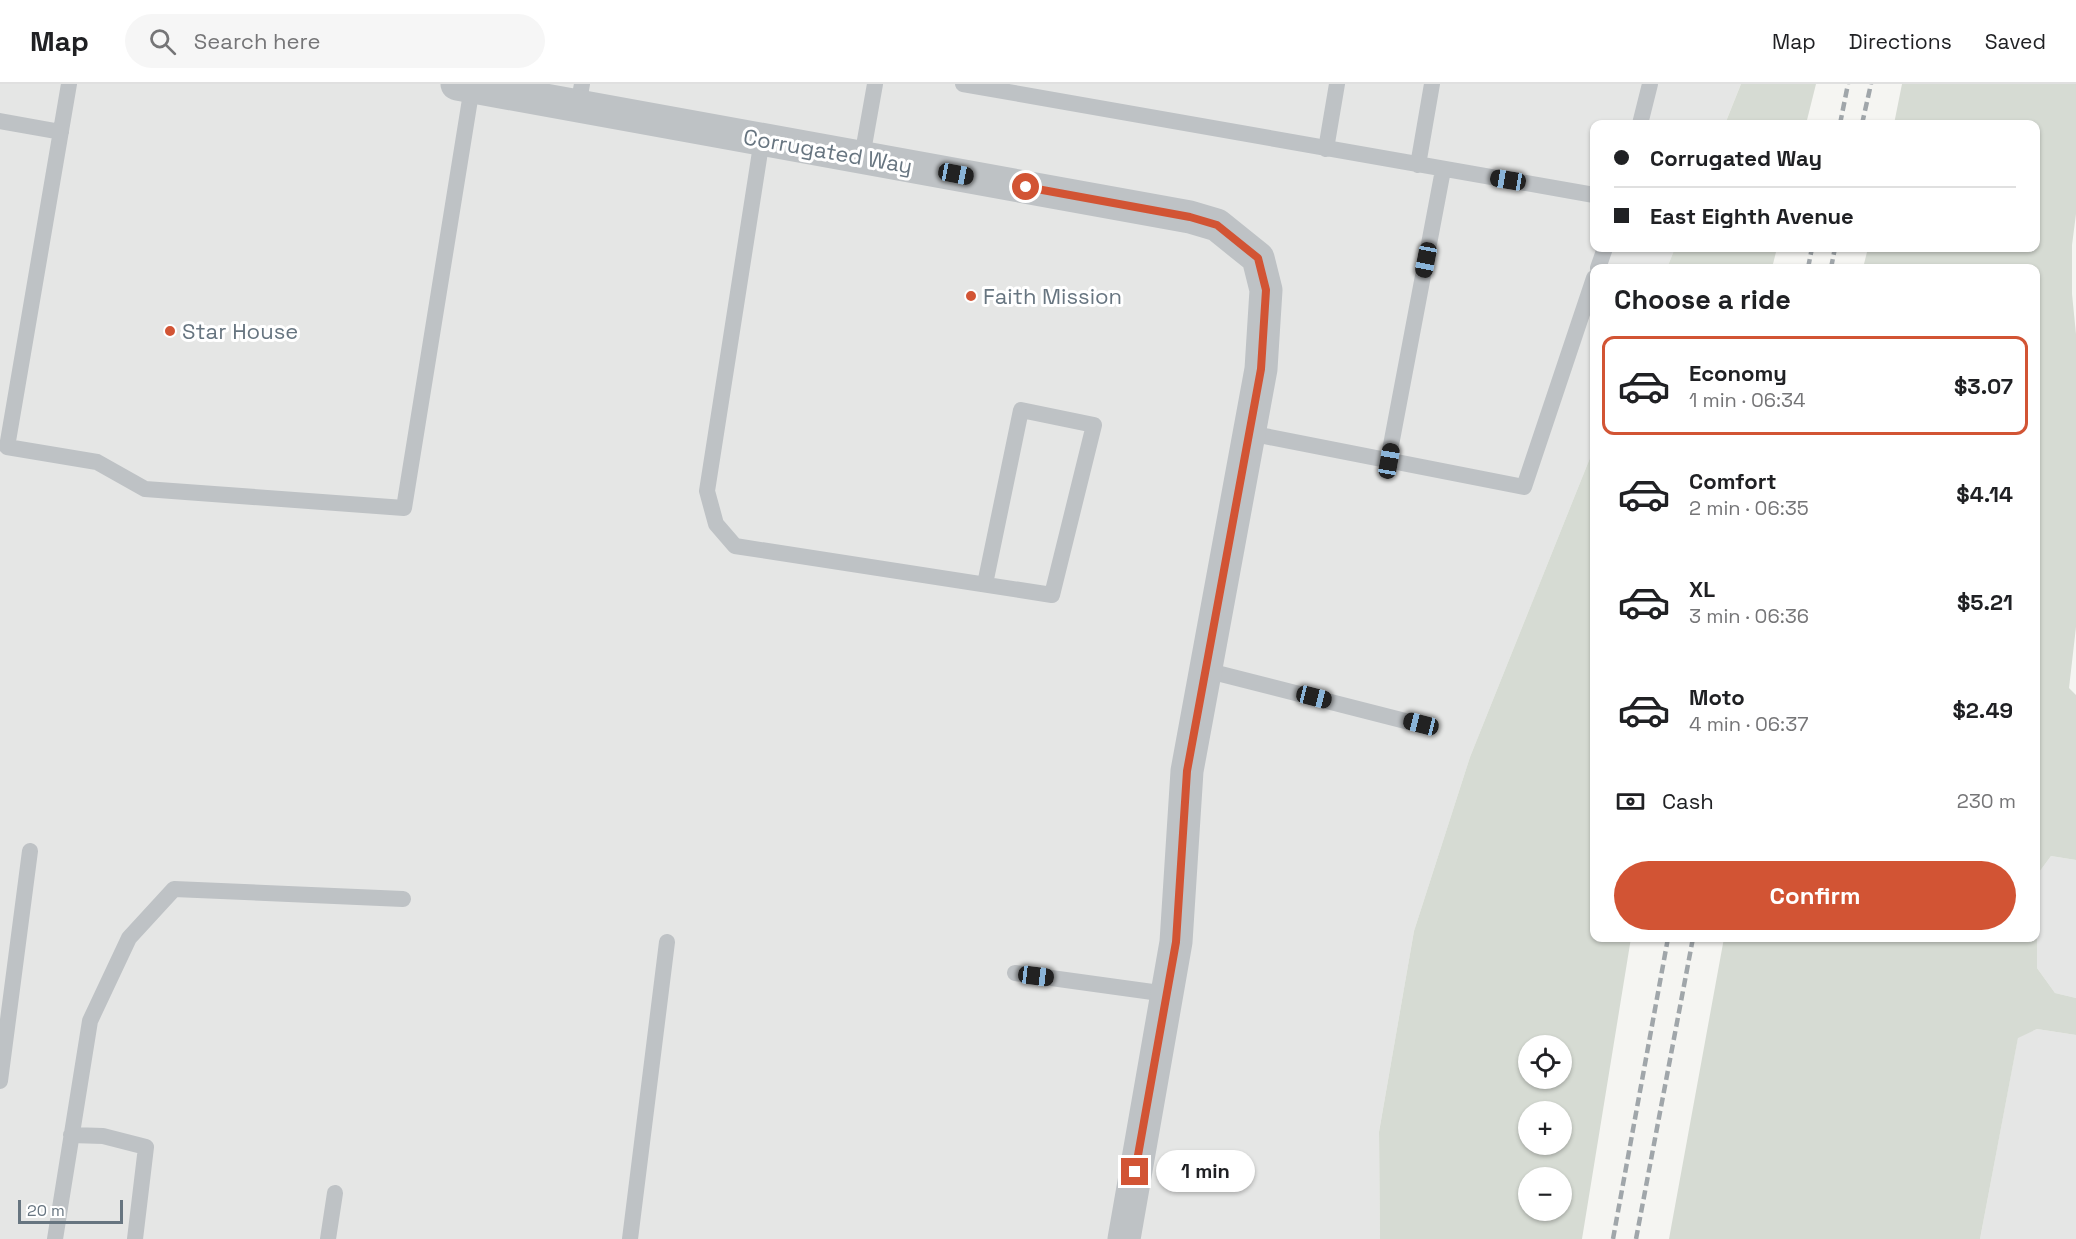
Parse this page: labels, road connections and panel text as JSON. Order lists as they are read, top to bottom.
{
  "streets": {
    "street": ["Corrugated Way"]
  },
  "places": ["Faith Mission", "Star House"],
  "scale_bar": "20 m",
  "page": {
    "header": "Map",
    "search": "Search here",
    "nav": ["Map", "Directions", "Saved"],
    "banner": ["Corrugated Way", "East Eighth Avenue"],
    "heading": "Choose a ride",
    "list": [
      {
        "name": "Economy",
        "note": "1 min · 06:34",
        "value": "$3.07"
      },
      {
        "name": "Comfort",
        "note": "2 min · 06:35",
        "value": "$4.14"
      },
      {
        "name": "XL",
        "note": "3 min · 06:36",
        "value": "$5.21"
      },
      {
        "name": "Moto",
        "note": "4 min · 06:37",
        "value": "$2.49"
      }
    ],
    "pay": ["Cash", "230 m"],
    "buttons": "Confirm",
    "map_buttons": ["+", "−"],
    "bubble": "1 min",
    "scale": "20 m"
  }
}
